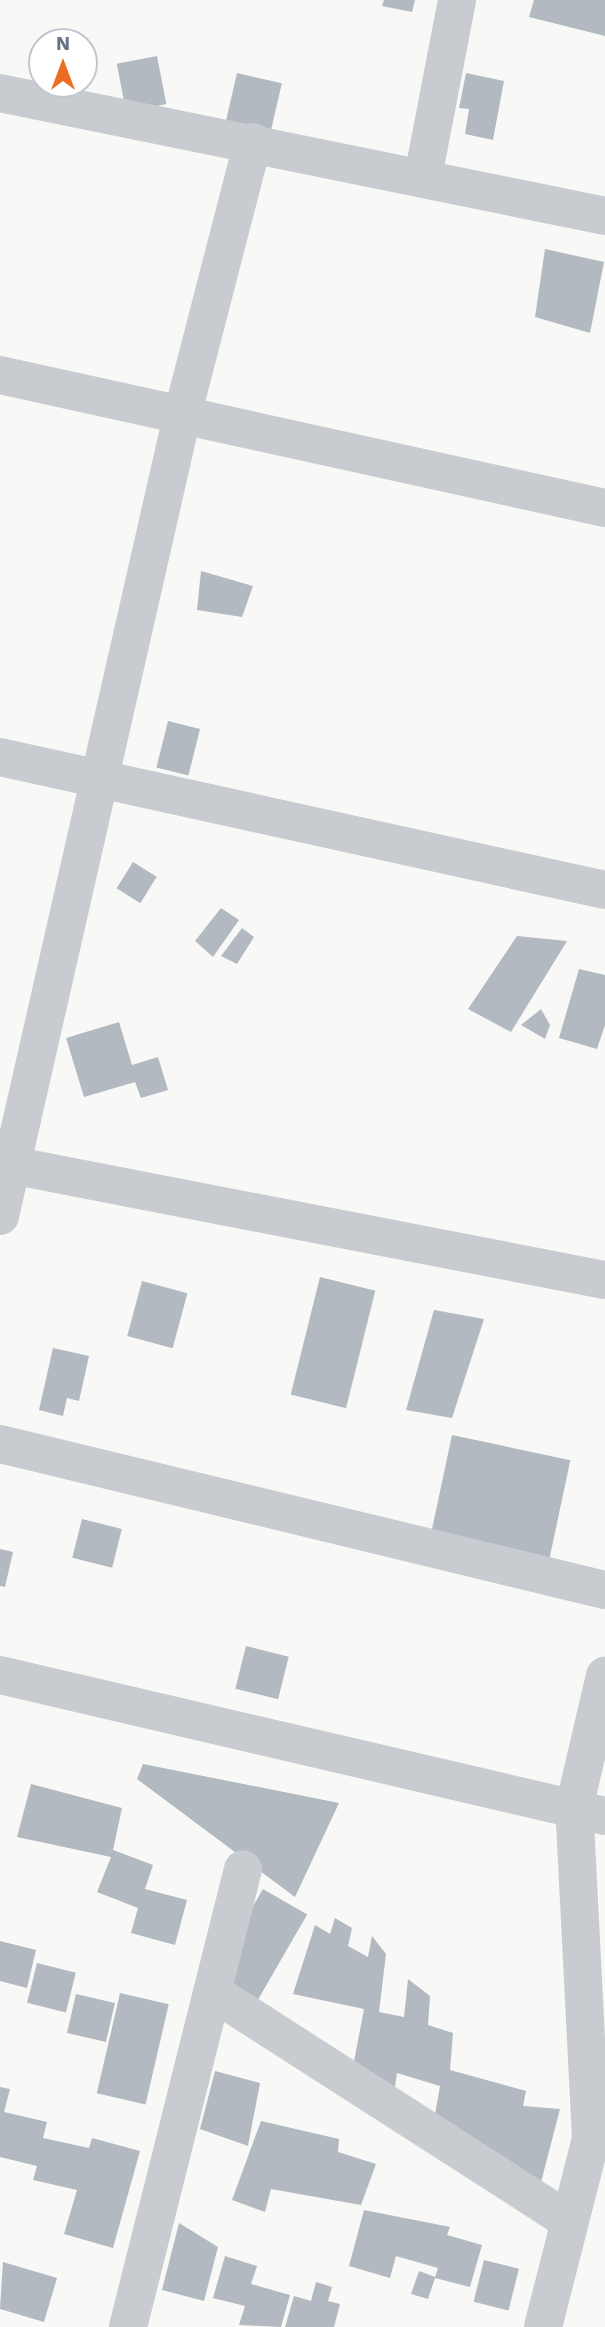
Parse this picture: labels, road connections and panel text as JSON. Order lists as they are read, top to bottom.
{
  "north": "top"
}
